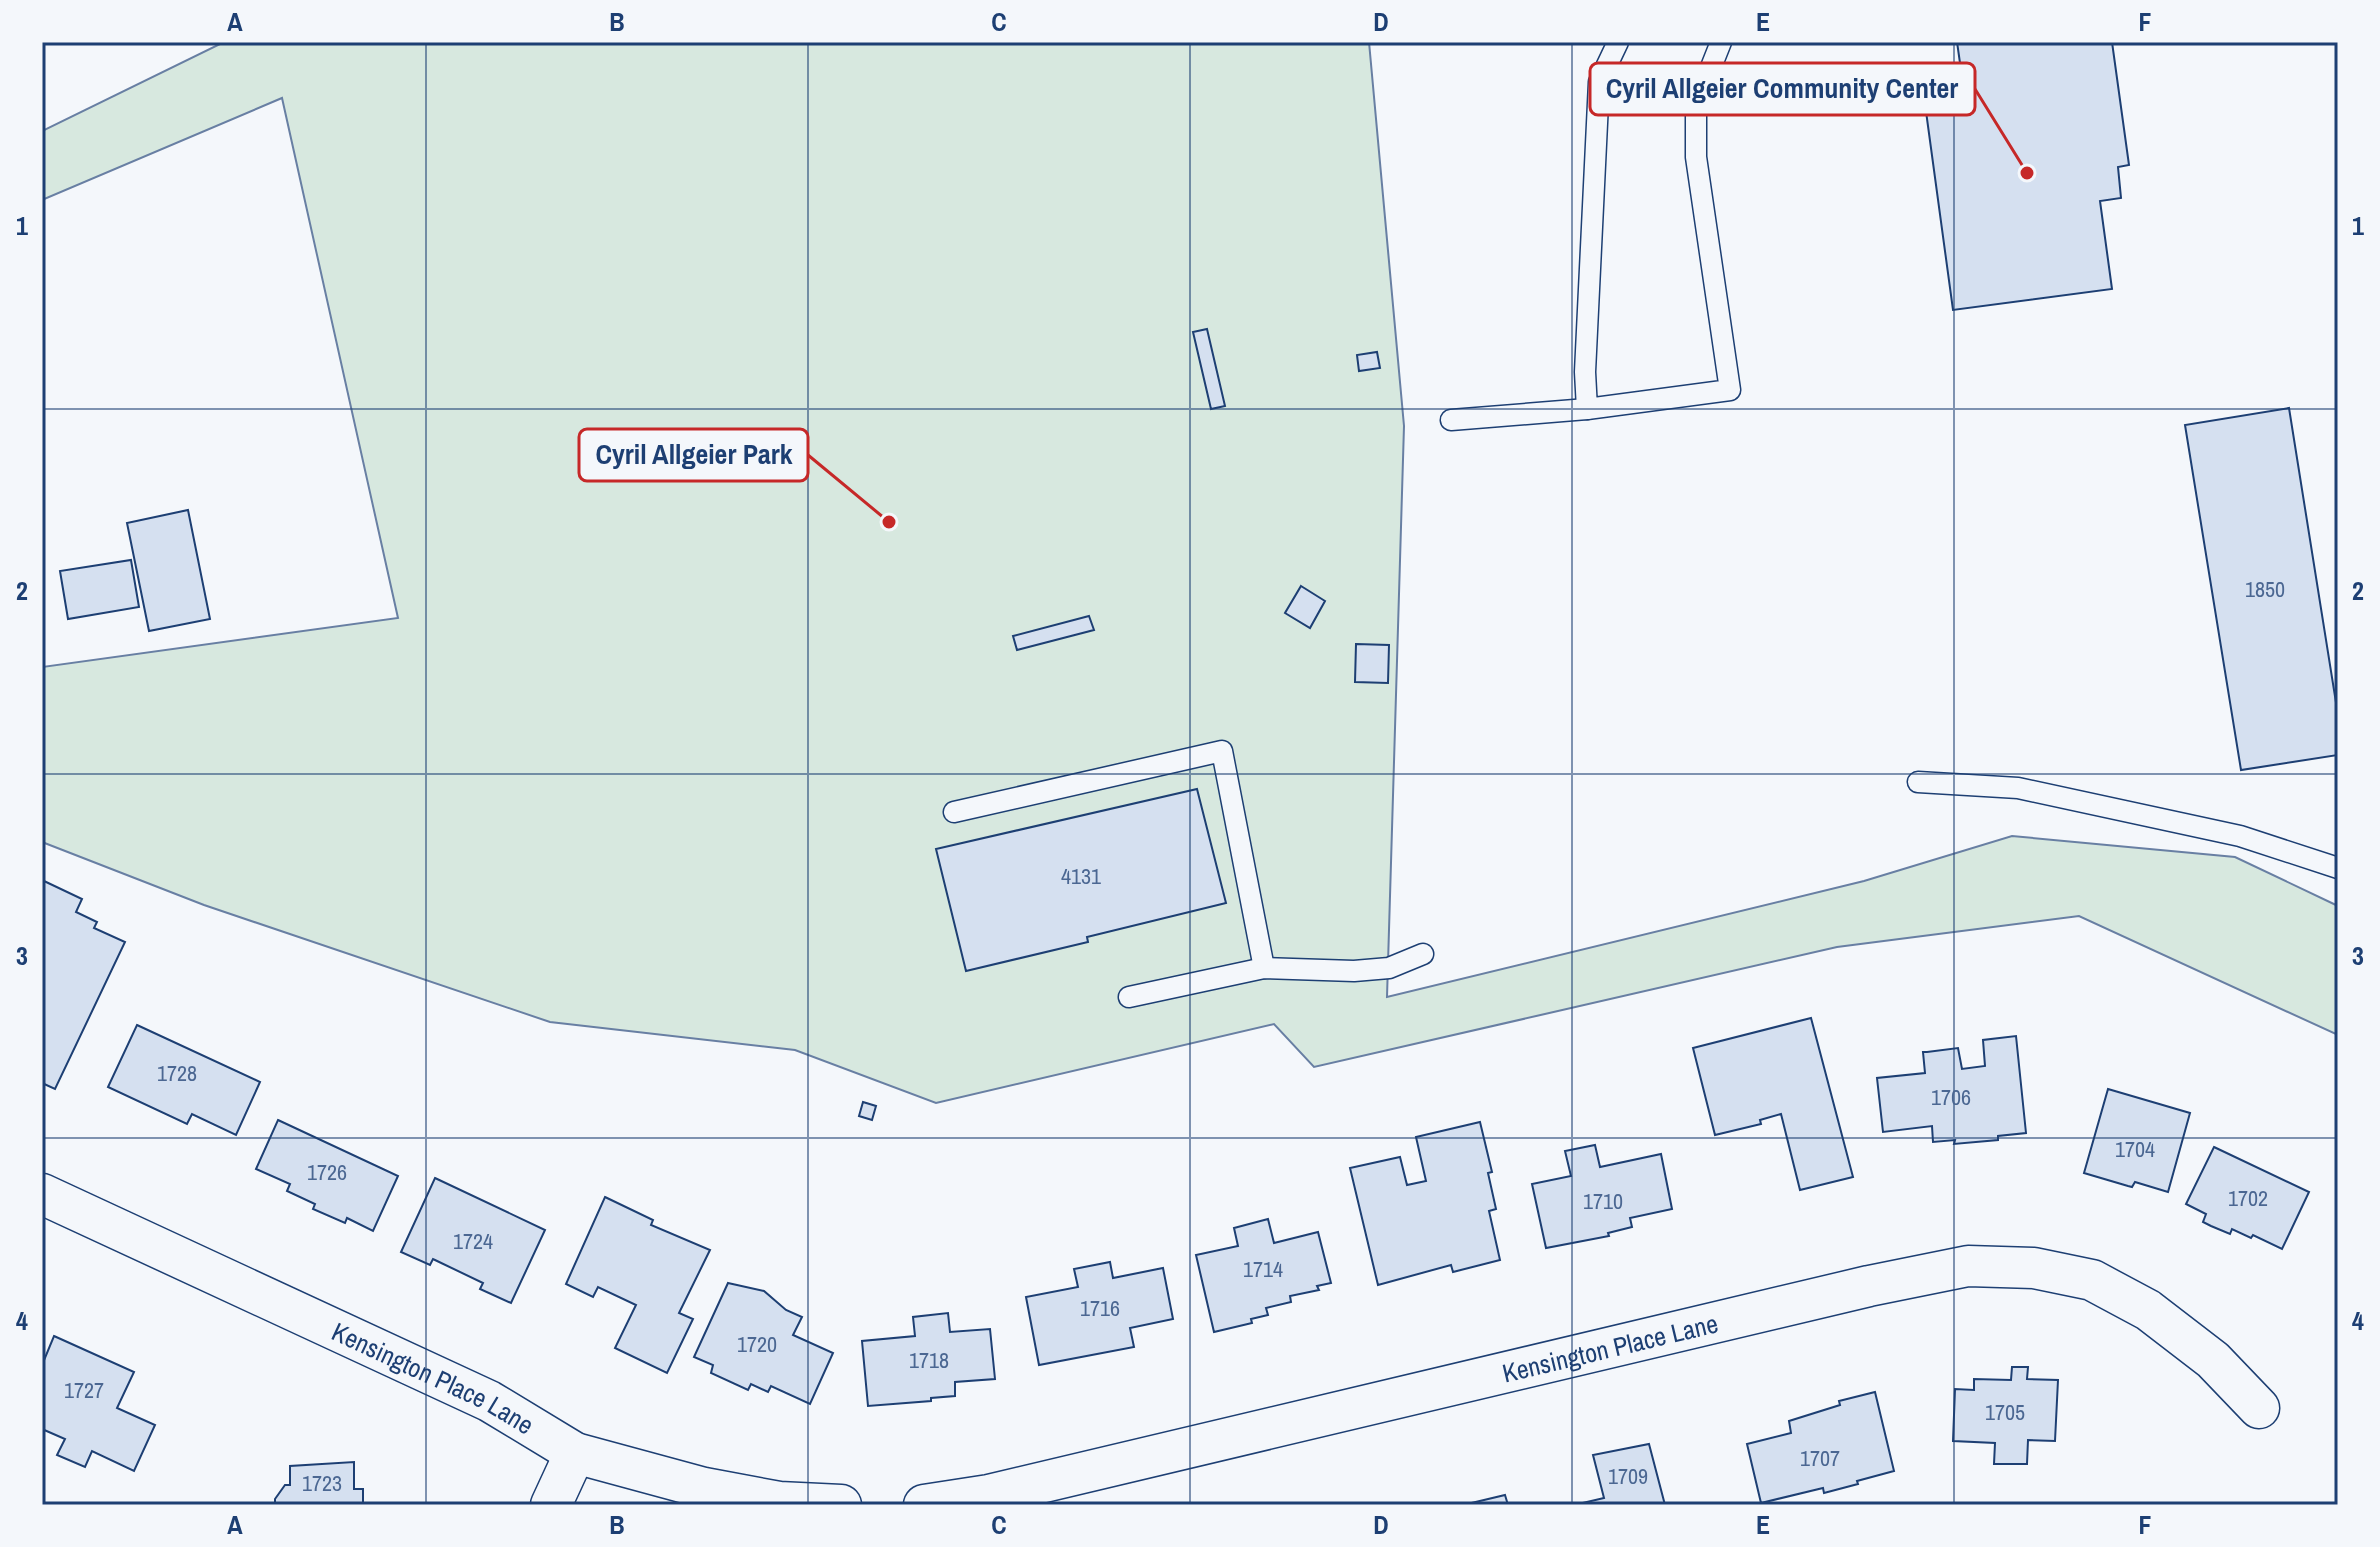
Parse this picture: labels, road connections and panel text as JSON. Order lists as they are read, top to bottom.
{
  "streets": {
    "street": ["Kensington Place Lane"]
  },
  "places": ["Cyril Allgeier Community Center", "Cyril Allgeier Park"],
  "house_numbers": [
    "1850",
    "4131",
    "1728",
    "1706",
    "1704",
    "1726",
    "1702",
    "1710",
    "1724",
    "1714",
    "1716",
    "1720",
    "1718",
    "1727",
    "1705",
    "1707",
    "1709",
    "1723"
  ],
  "grid": {
    "columns": [
      "A",
      "B",
      "C",
      "D",
      "E",
      "F"
    ],
    "rows": [
      "1",
      "2",
      "3",
      "4"
    ]
  }
}
